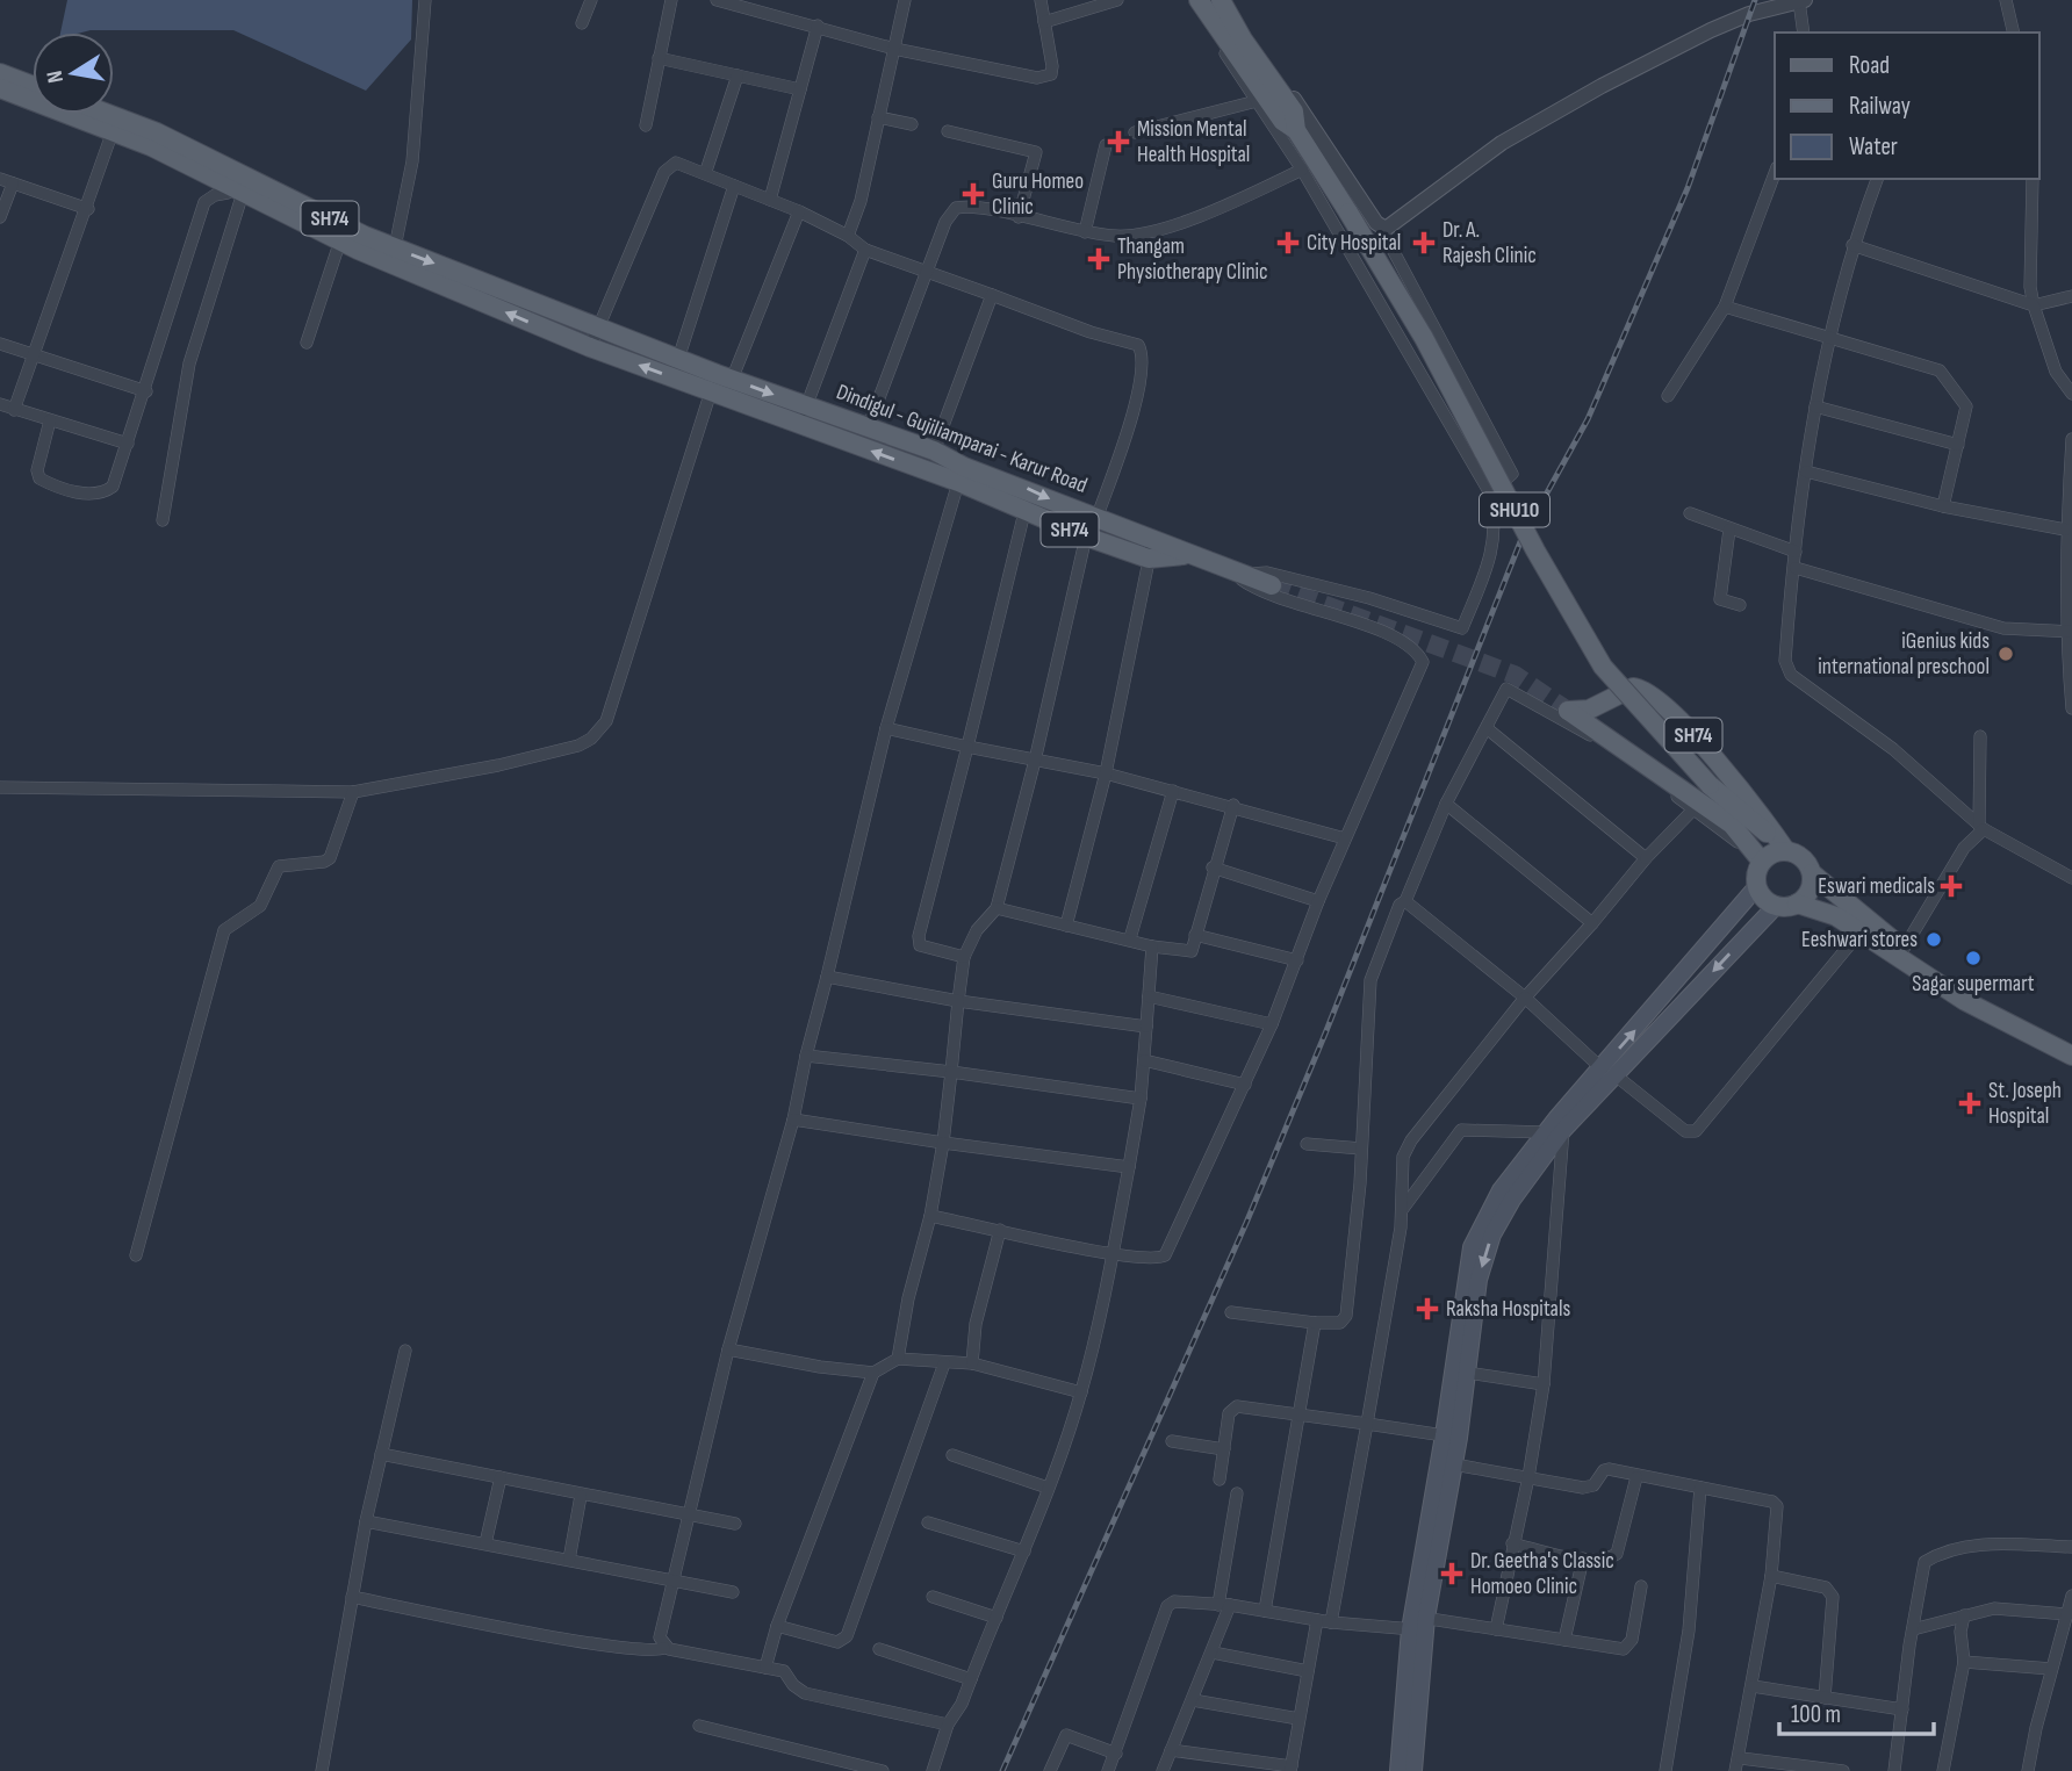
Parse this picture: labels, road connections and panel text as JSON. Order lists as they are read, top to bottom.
{
  "streets": {
    "main road": ["SH74", "Dindigul - Gujiliamparai - Karur Road", "SHU10"]
  },
  "crossings": [
    ["SH74", "Dindigul - Gujiliamparai - Karur Road"],
    ["SH74", "SHU10"]
  ],
  "places": {
    "health": [
      "Mission Mental Health Hospital",
      "Guru Homeo Clinic",
      "City Hospital",
      "Dr. A. Rajesh Clinic",
      "Thangam Physiotherapy Clinic",
      "Eswari medicals",
      "St. Joseph Hospital",
      "Raksha Hospitals",
      "Dr. Geetha's Classic Homoeo Clinic"
    ],
    "other": ["iGenius kids international preschool", "Eeshwari stores", "Sagar supermart"]
  },
  "legend": ["Road", "Railway", "Water"],
  "scale_bar": "100 m",
  "north": "left"
}
